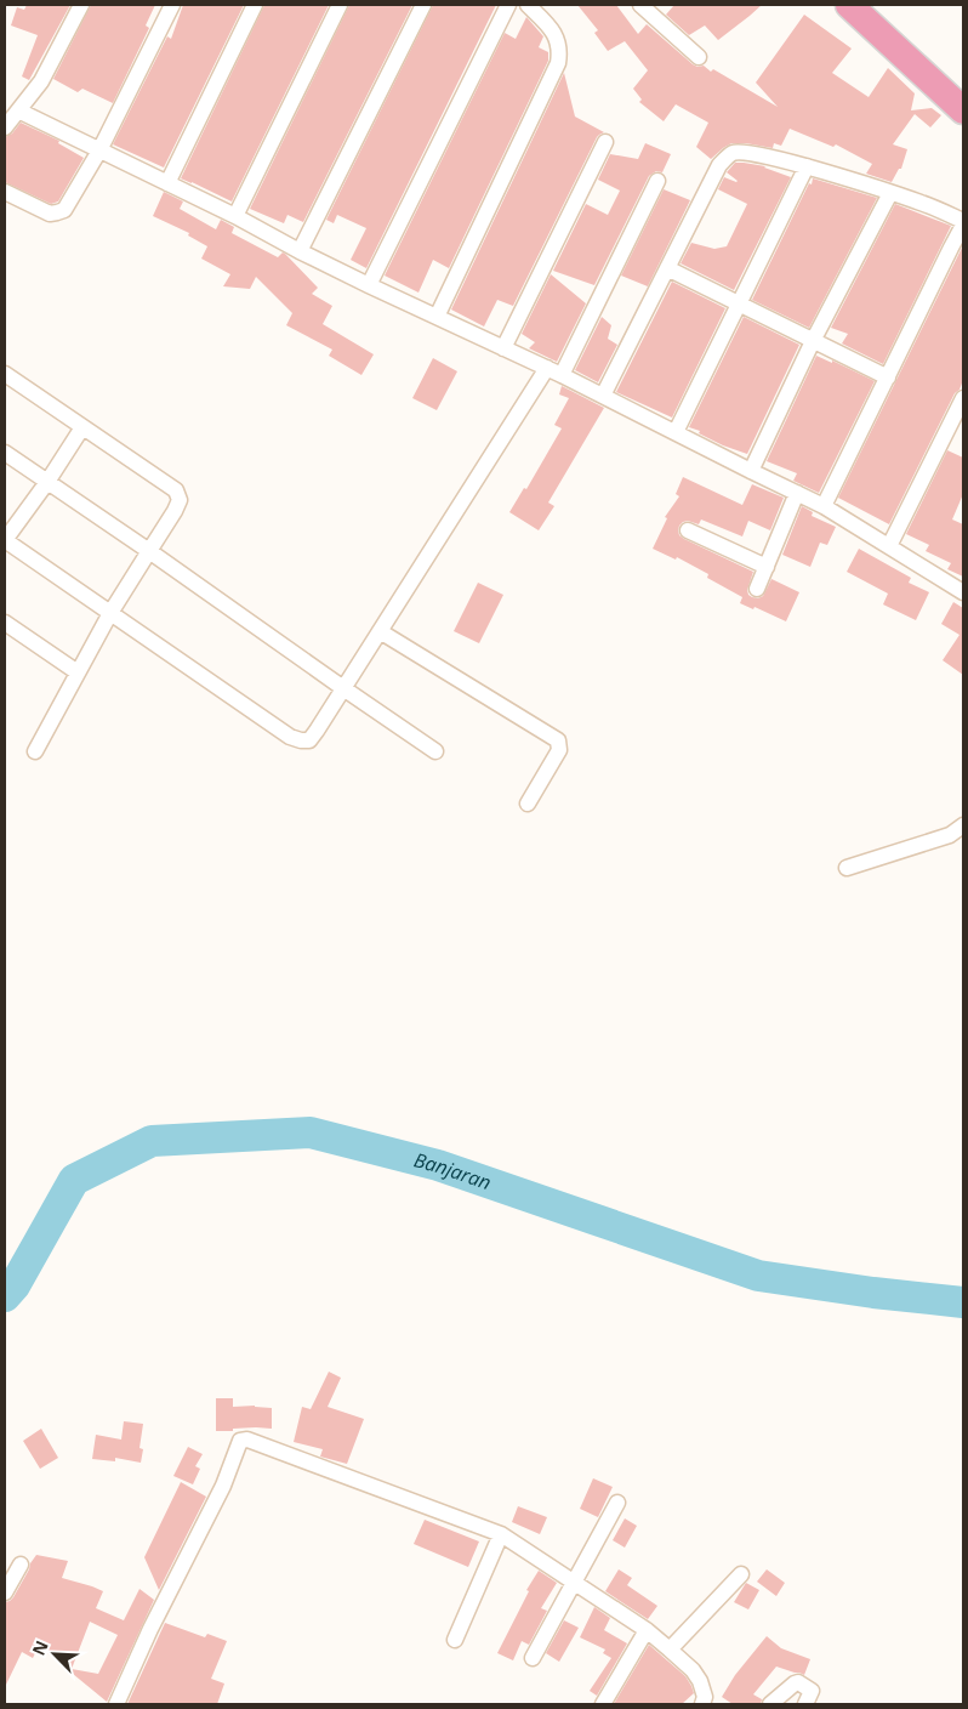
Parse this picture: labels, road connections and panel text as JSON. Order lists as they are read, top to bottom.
{
  "water": ["Banjaran"],
  "north": "top left"
}
